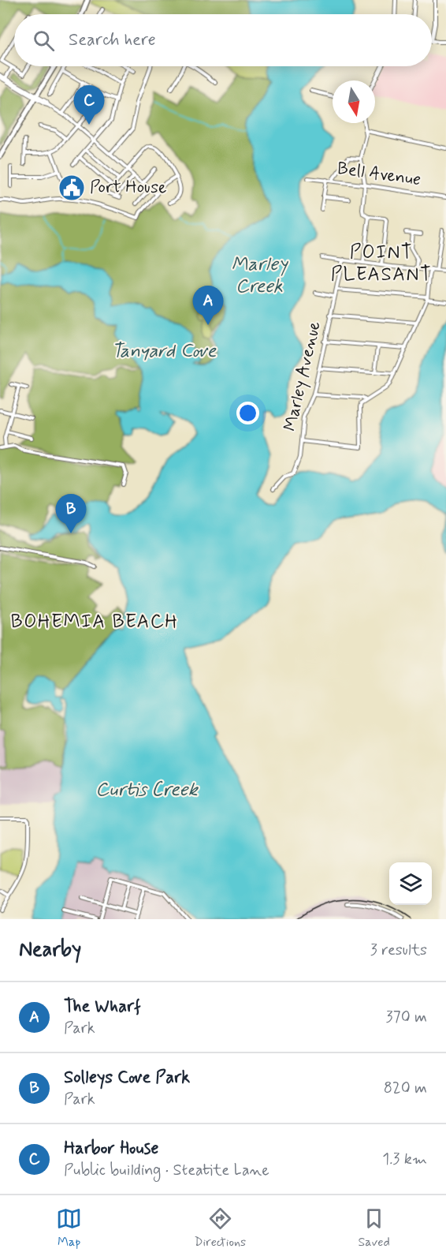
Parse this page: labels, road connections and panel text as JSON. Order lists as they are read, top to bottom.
{
  "streets": {
    "street": ["Bell Avenue", "Marley Avenue"]
  },
  "districts": ["POINT PLEASANT", "BOHEMIA BEACH"],
  "water": ["Marley Creek", "Tanyard Cove", "Curtis Creek"],
  "places": {
    "public building": ["Port House"]
  },
  "north": "bottom",
  "page": {
    "search": "Search here",
    "pins": ["C", "A", "B"],
    "heading": ["Nearby", "3 results"],
    "list": [
      {
        "mark": "A",
        "name": "The Wharf",
        "note": "Park",
        "value": "370 m"
      },
      {
        "mark": "B",
        "name": "Solleys Cove Park",
        "note": "Park",
        "value": "820 m"
      },
      {
        "mark": "C",
        "name": "Harbor House",
        "note": "Public building · Steatite Lane",
        "value": "1.3 km"
      }
    ],
    "nav": ["Map", "Directions", "Saved"]
  }
}
